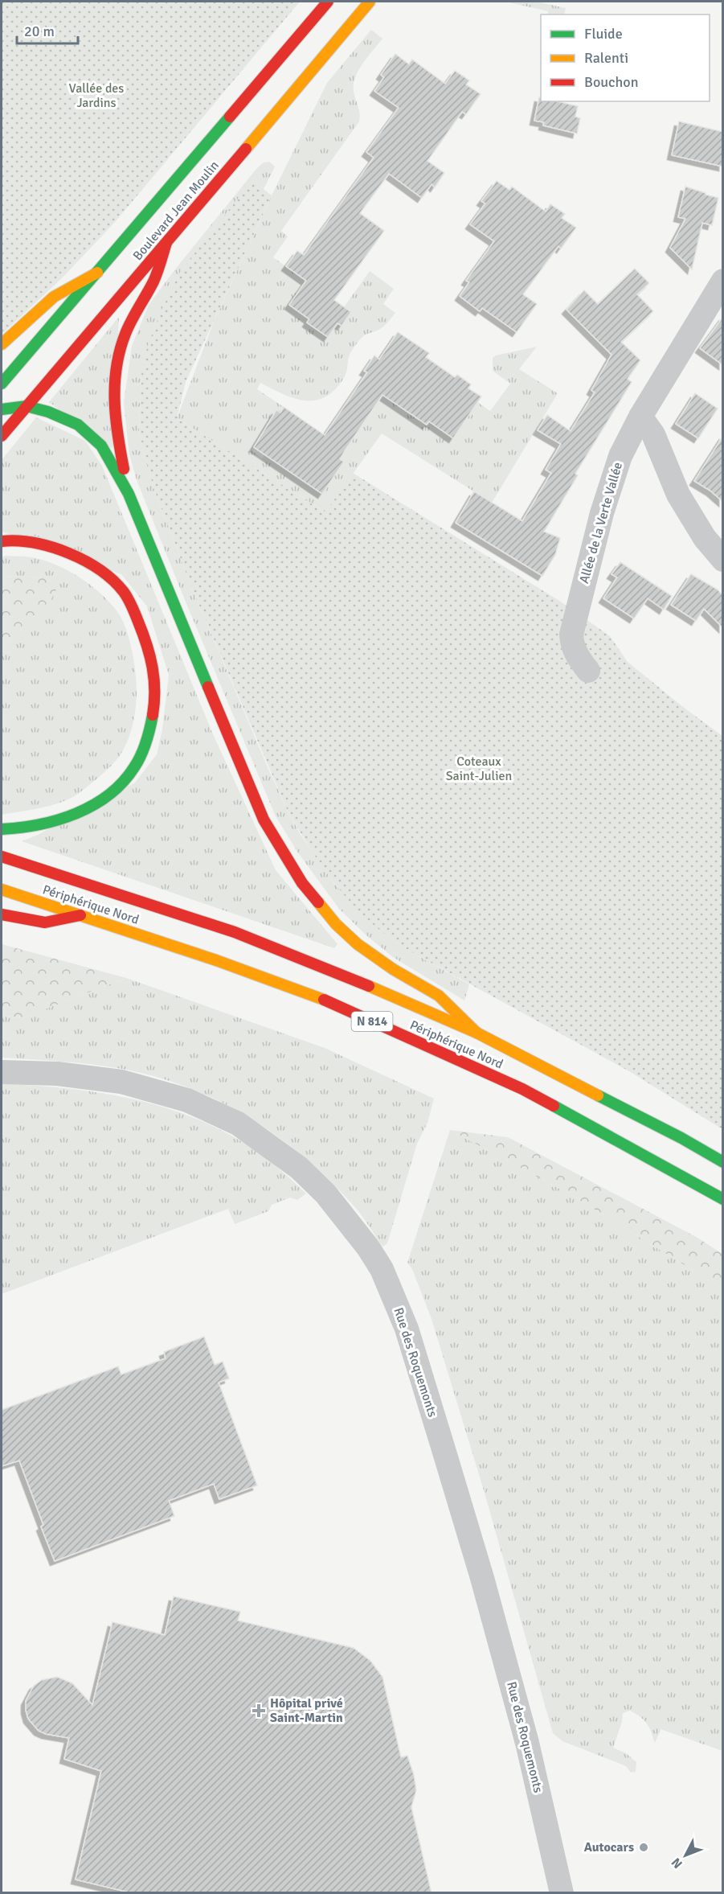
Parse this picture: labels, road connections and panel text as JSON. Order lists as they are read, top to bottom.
{
  "streets": {
    "main road": ["Boulevard Jean Moulin", "Périphérique Nord", "N 814"],
    "street": ["Allée de la Verte Vallée", "Rue des Roquemonts"]
  },
  "parks": ["Vallée des Jardins", "Coteaux Saint-Julien"],
  "places": {
    "health": ["Hôpital privé Saint-Martin"],
    "other": ["Autocars"]
  },
  "legend": ["Fluide", "Ralenti", "Bouchon"],
  "scale_bar": "20 m",
  "north": "bottom left"
}
